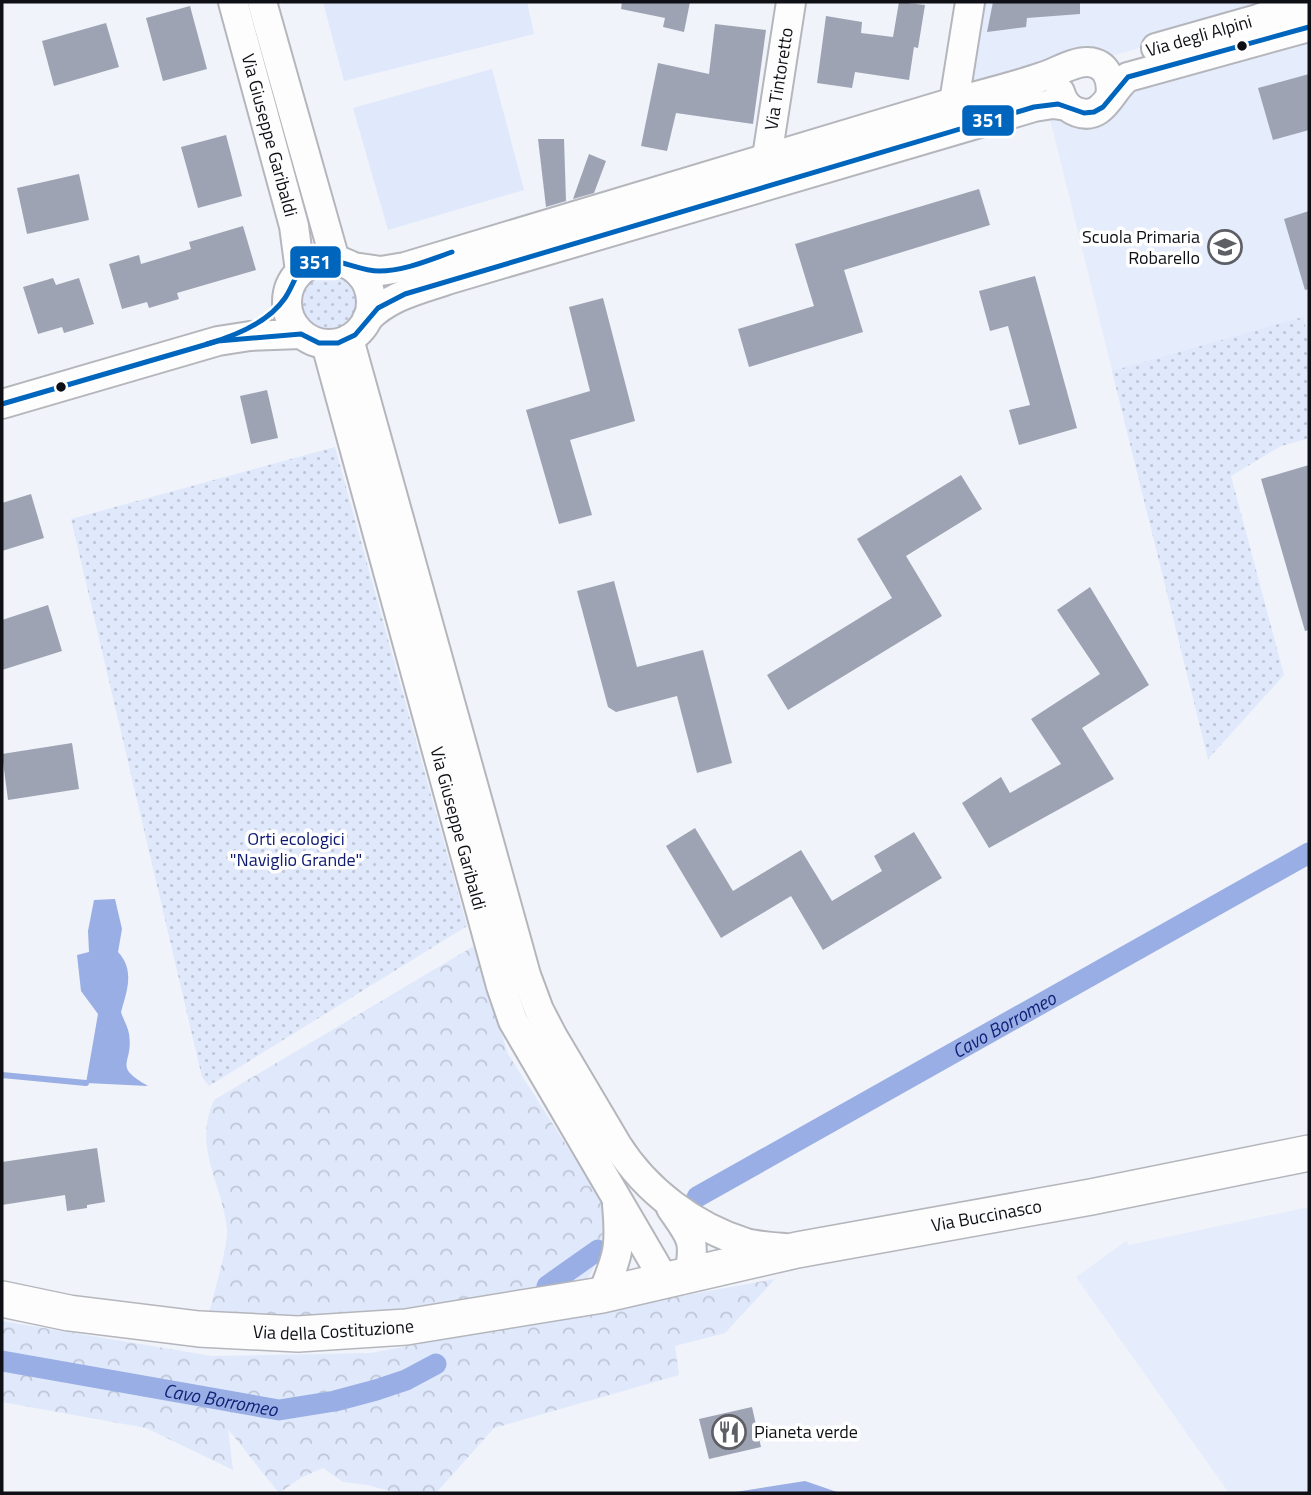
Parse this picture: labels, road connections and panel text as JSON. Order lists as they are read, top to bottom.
{
  "streets": {
    "main road": ["Via Buccinasco", "Via della Costituzione"],
    "street": ["Via degli Alpini", "Via Tintoretto", "Via Giuseppe Garibaldi"]
  },
  "crossings": [
    ["Via degli Alpini", "Via Tintoretto"],
    ["Via degli Alpini", "Via Giuseppe Garibaldi"],
    ["Via Giuseppe Garibaldi", "Via Buccinasco"],
    ["Via Giuseppe Garibaldi", "Via della Costituzione"],
    ["Via Buccinasco", "Via della Costituzione"]
  ],
  "water": ["Cavo Borromeo"],
  "parks": ["Orti ecologici \"Naviglio Grande\""],
  "places": {
    "school or university": ["Scuola Primaria Robarello"],
    "restaurant": ["Pianeta verde"]
  },
  "lines": ["transit line 351"]
}
